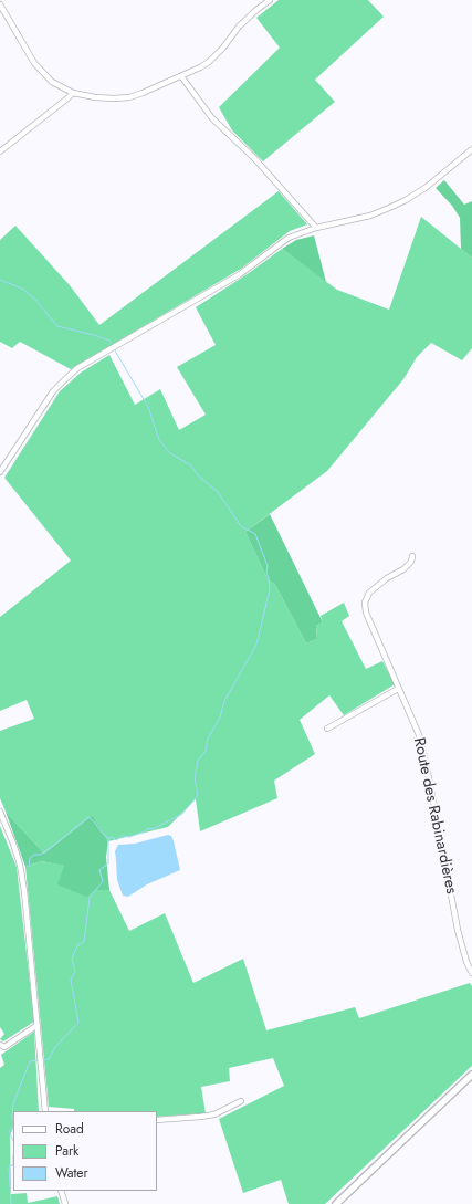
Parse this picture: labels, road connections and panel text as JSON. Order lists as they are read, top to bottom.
{
  "streets": {
    "street": ["Route des Rabinardières"]
  },
  "legend": ["Road", "Park", "Water"]
}
